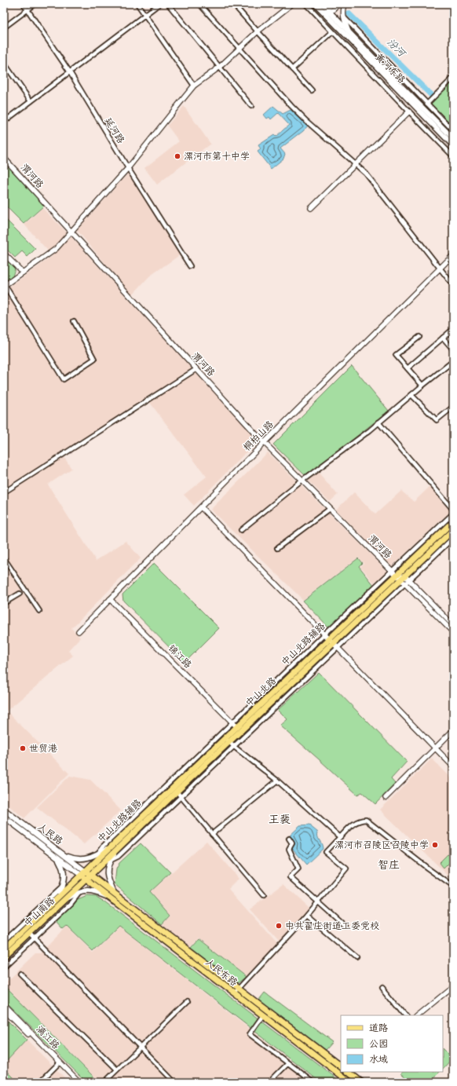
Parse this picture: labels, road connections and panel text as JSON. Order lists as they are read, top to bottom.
{
  "streets": {
    "main road": [
      "黄河东路",
      "中山北路",
      "人民路",
      "中山南路",
      "人民东路"
    ],
    "street": [
      "延河路",
      "渭河路",
      "桐柏山路",
      "中山北路辅路",
      "锦江路",
      "漓江路"
    ]
  },
  "crossings": [
    ["渭河路", "桐柏山路"],
    ["渭河路", "中山北路辅路"],
    ["渭河路", "中山北路"],
    ["桐柏山路", "锦江路"],
    ["中山北路辅路", "锦江路"],
    ["中山北路辅路", "中山北路"],
    ["锦江路", "中山北路"],
    ["中山北路", "人民路"],
    ["中山北路", "中山南路"],
    ["中山北路", "人民东路"],
    ["人民路", "中山南路"],
    ["人民路", "人民东路"],
    ["中山南路", "人民东路"]
  ],
  "districts": ["王裴", "智庄"],
  "water": ["汾河"],
  "places": [
    "漯河市第十中学",
    "世贸港",
    "漯河市召陵区召陵中学",
    "中共翟庄街道工委党校"
  ],
  "legend": ["道路", "公园", "水域"]
}
